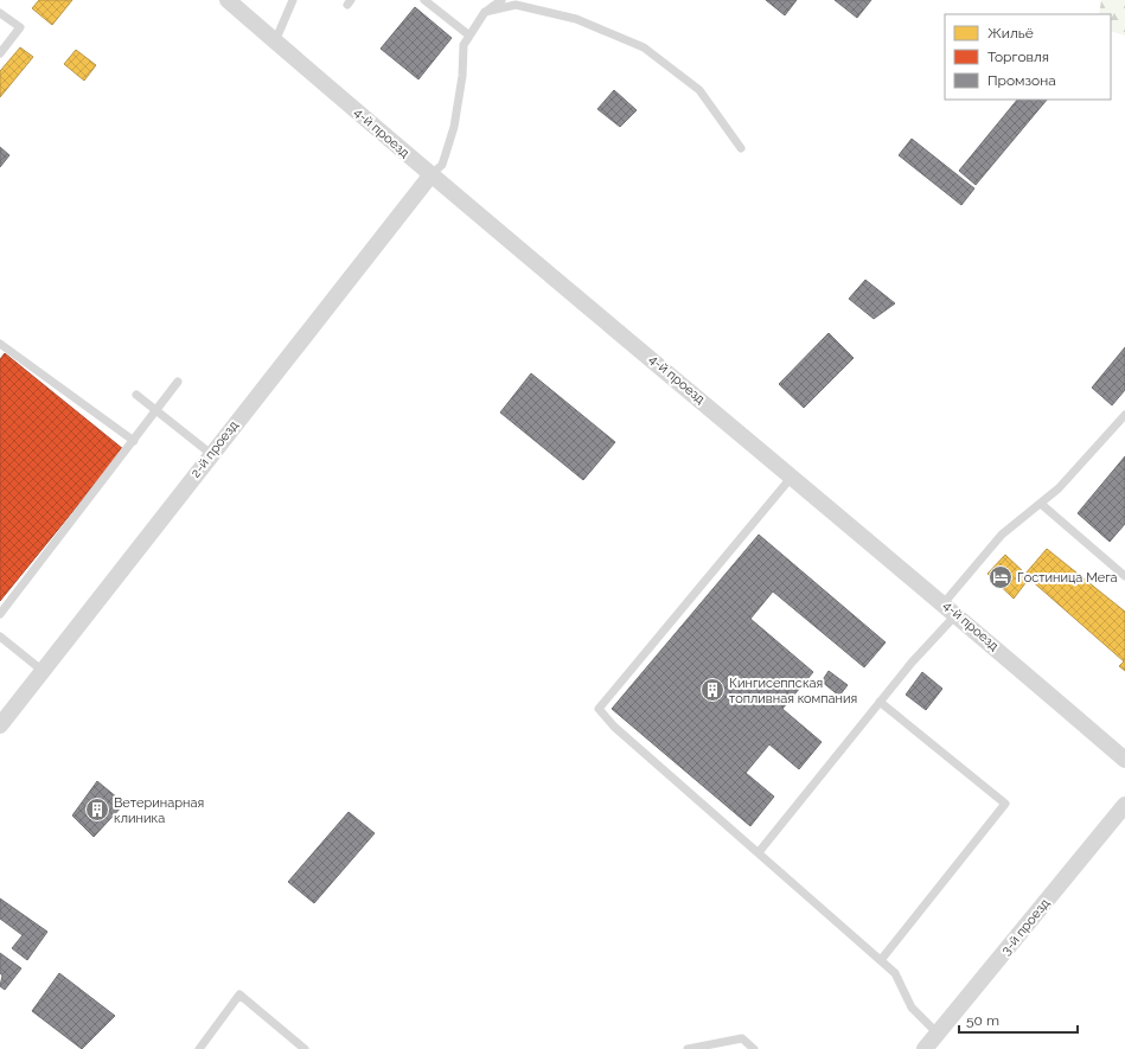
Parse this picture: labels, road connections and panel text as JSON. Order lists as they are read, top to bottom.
{
  "streets": {
    "street": ["4-й проезд", "2-й проезд", "3-й проезд"]
  },
  "crossings": [
    ["4-й проезд", "2-й проезд"]
  ],
  "places": {
    "hotel": ["Гостиница Мега"],
    "building": ["Кингисеппская топливная компания", "Ветеринарная клиника"]
  },
  "legend": ["Жильё", "Торговля", "Промзона"],
  "scale_bar": "50 m"
}
